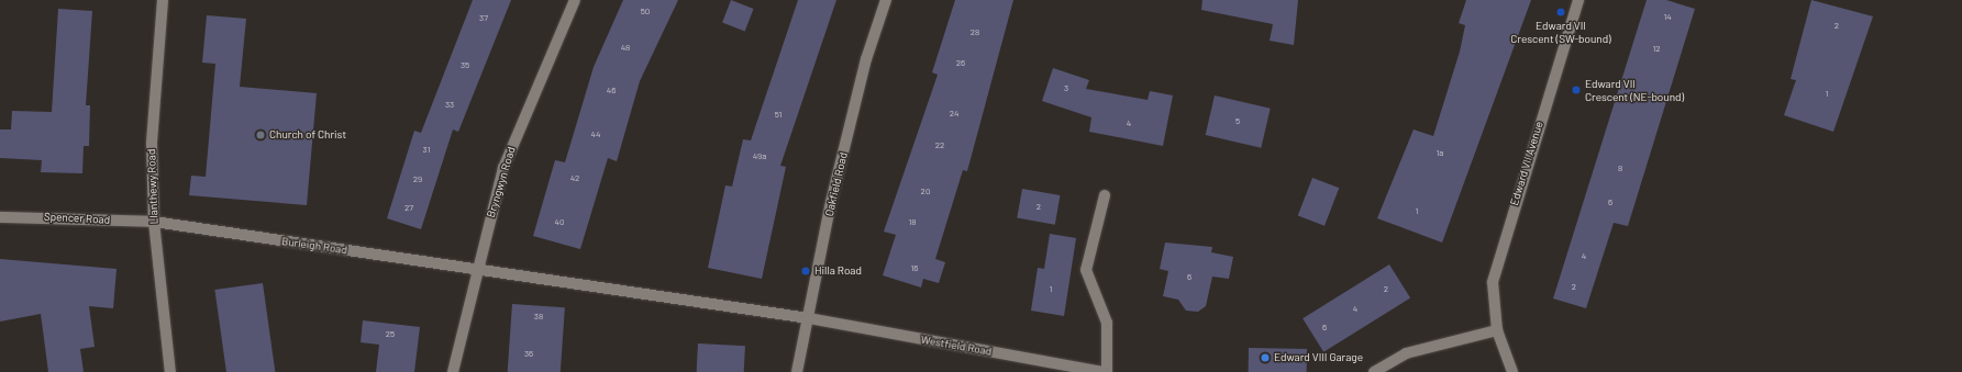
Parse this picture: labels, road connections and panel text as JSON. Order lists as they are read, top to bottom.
{
  "streets": {
    "street": [
      "Edward VII Avenue",
      "Bryngwyn Road",
      "Oakfield Road",
      "Llanthewy Road",
      "Spencer Road",
      "Burleigh Road",
      "Westfield Road"
    ]
  },
  "crossings": [
    ["Bryngwyn Road", "Burleigh Road"],
    ["Oakfield Road", "Westfield Road"],
    ["Llanthewy Road", "Spencer Road"],
    ["Llanthewy Road", "Burleigh Road"],
    ["Spencer Road", "Burleigh Road"]
  ],
  "places": [
    "Edward VII Crescent (SW-bound)",
    "Edward VII Crescent (NE-bound)",
    "Church of Christ",
    "Hilla Road",
    "Edward VIII Garage"
  ],
  "house_numbers": [
    "50",
    "14",
    "37",
    "2",
    "28",
    "48",
    "12",
    "26",
    "35",
    "3",
    "46",
    "1",
    "33",
    "24",
    "51",
    "5",
    "4",
    "44",
    "22",
    "31",
    "1a",
    "49a",
    "8",
    "42",
    "29",
    "20",
    "6",
    "2",
    "27",
    "1",
    "40",
    "18",
    "4",
    "16",
    "6",
    "2",
    "1",
    "2",
    "4",
    "38",
    "6",
    "25",
    "36"
  ]
}
